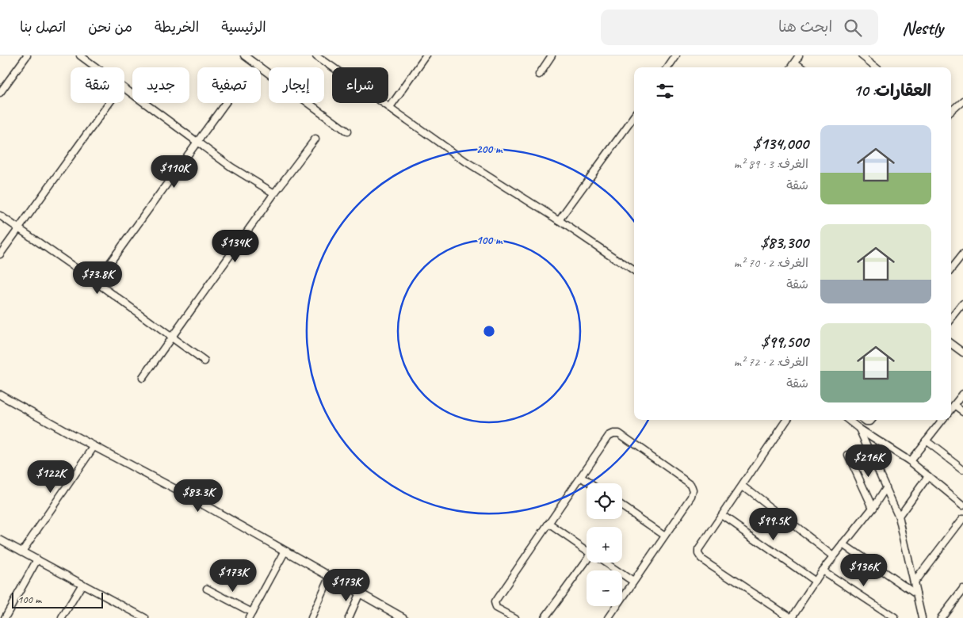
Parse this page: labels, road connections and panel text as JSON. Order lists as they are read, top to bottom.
{
  "scale_bar": "100 m",
  "page": {
    "header": "Nestly",
    "search": "ابحث هنا",
    "nav": [
      "الرئيسية",
      "الخريطة",
      "من نحن",
      "اتصل بنا"
    ],
    "chip": [
      "شراء",
      "إيجار",
      "تصفية",
      "جديد",
      "شقة"
    ],
    "heading": "العقارات: 10",
    "list": [
      {
        "name": "$134,000",
        "note": "الغرف: 3 · 89 m² · شقة"
      },
      {
        "name": "$83,300",
        "note": "الغرف: 2 · 70 m² · شقة"
      },
      {
        "name": "$99,500",
        "note": "الغرف: 2 · 72 m² · شقة"
      }
    ],
    "price": [
      "$110K",
      "$134K",
      "$73.8K",
      "$216K",
      "$122K",
      "$83.3K",
      "$99.5K",
      "$136K",
      "$173K",
      "$173K"
    ],
    "map_buttons": ["+", "−"],
    "scale": "100 m"
  },
  "rings": ["200 m", "100 m"]
}
